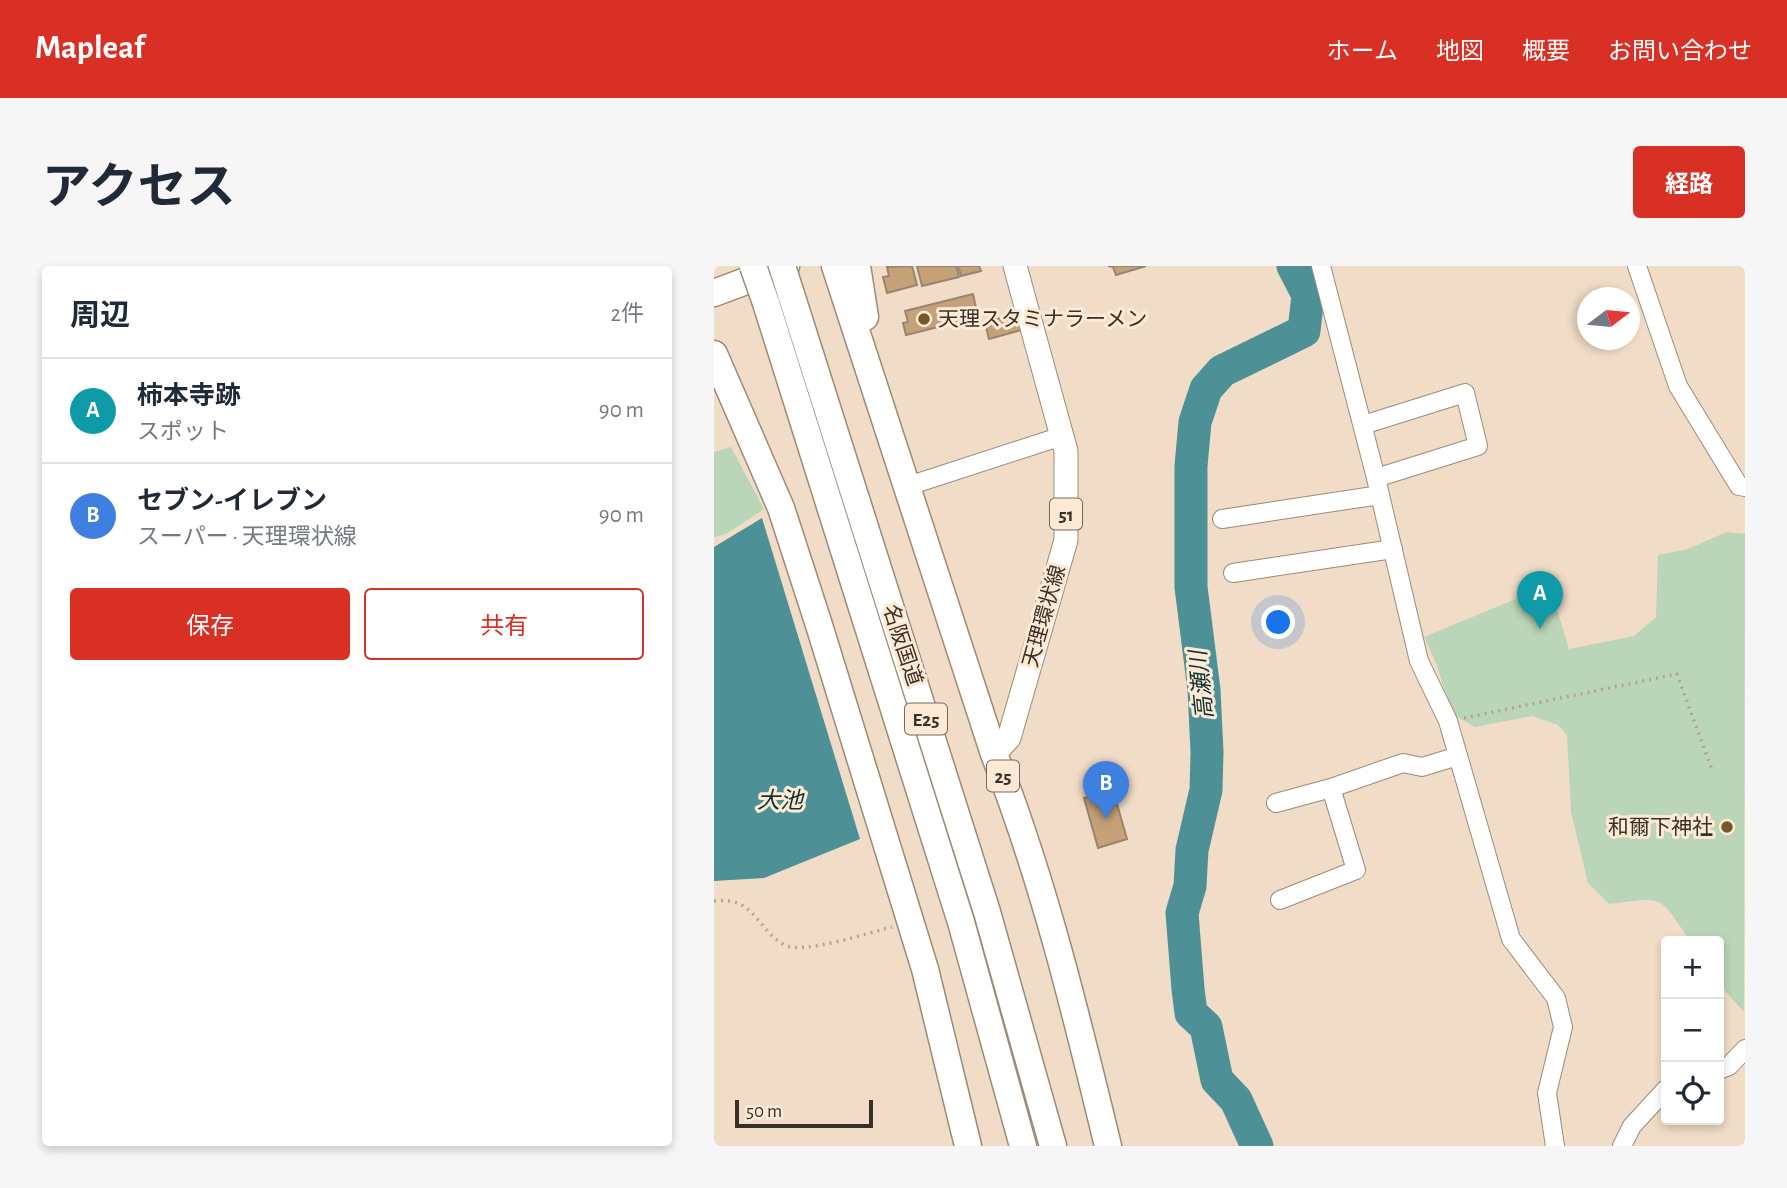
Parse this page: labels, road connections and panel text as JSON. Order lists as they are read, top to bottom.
{
  "streets": {
    "highway": ["名阪国道", "E25", "25"],
    "main road": ["51", "天理環状線"]
  },
  "crossings": [
    ["天理環状線", "25"]
  ],
  "water": ["高瀬川", "大池"],
  "places": ["天理スタミナラーメン", "和爾下神社"],
  "scale_bar": "50 m",
  "north": "right",
  "page": {
    "header": "Mapleaf",
    "nav": [
      "ホーム",
      "地図",
      "概要",
      "お問い合わせ"
    ],
    "title": "アクセス",
    "buttons": [
      "経路",
      ["保存", "共有"]
    ],
    "heading": ["周辺", "2件"],
    "list": [
      {
        "mark": "A",
        "name": "柿本寺跡",
        "note": "スポット",
        "value": "90 m"
      },
      {
        "mark": "B",
        "name": "セブン-イレブン",
        "note": "スーパー · 天理環状線",
        "value": "90 m"
      }
    ],
    "pins": ["A", "B"],
    "map_buttons": ["+", "−"],
    "scale": "50 m"
  }
}
